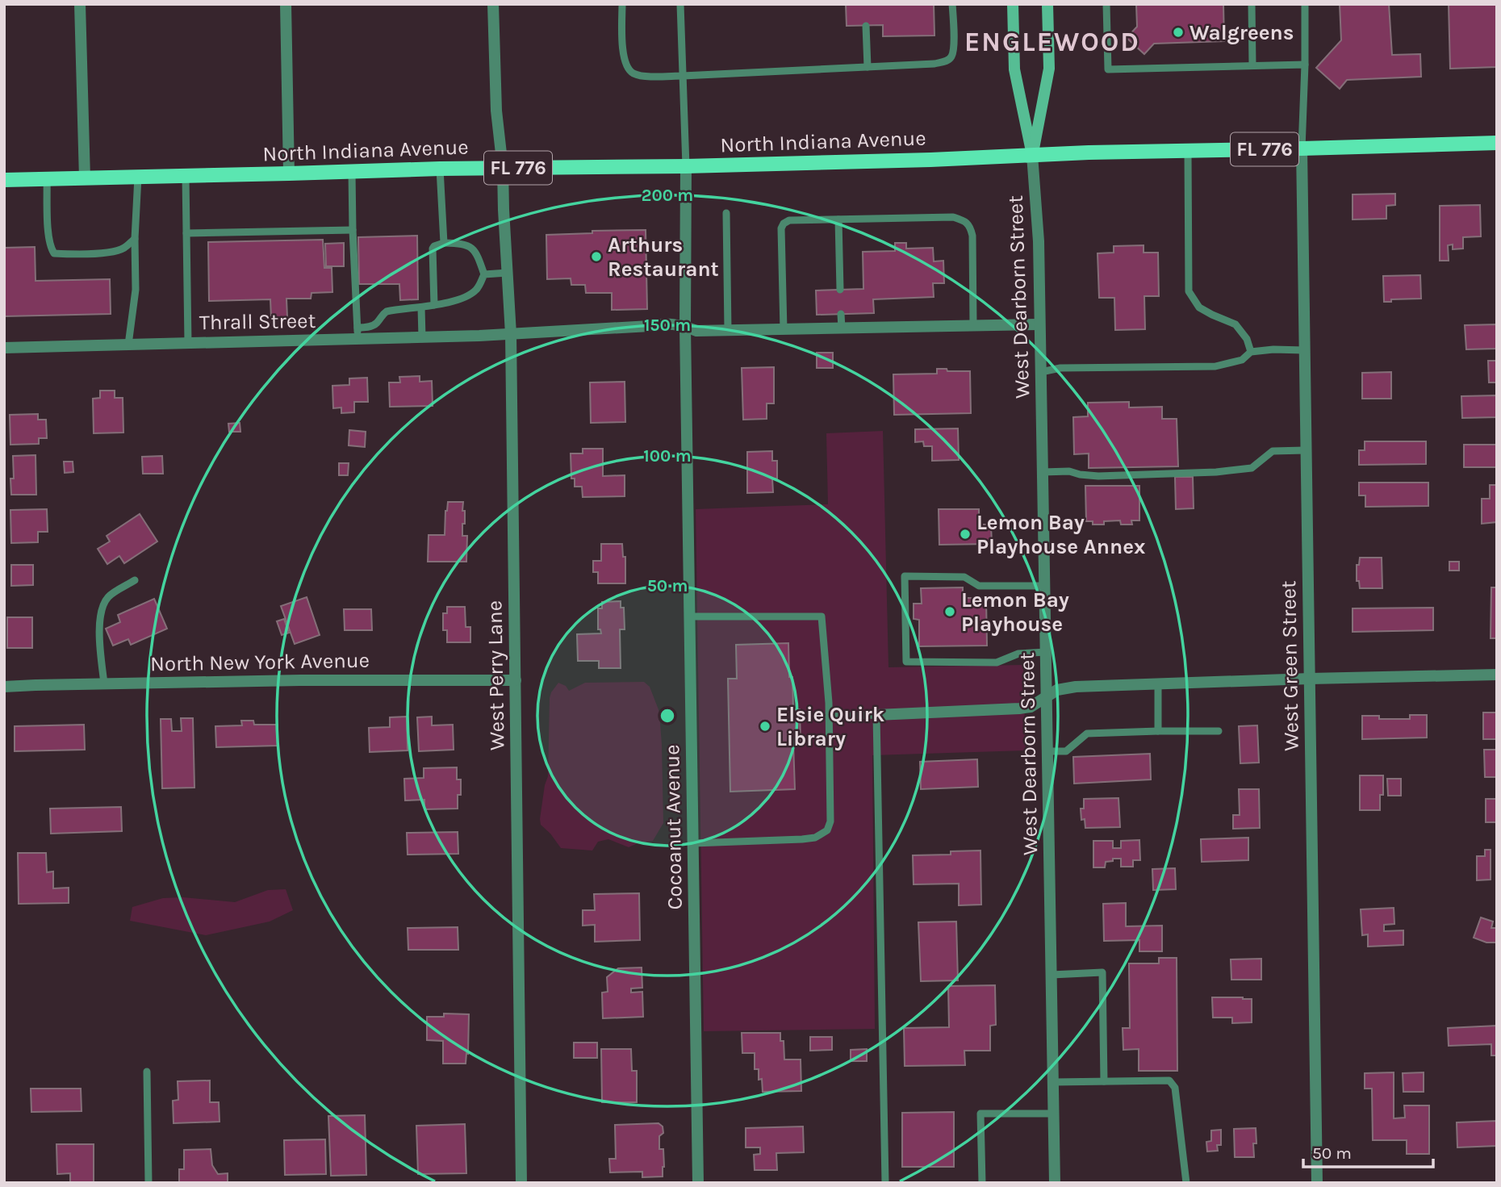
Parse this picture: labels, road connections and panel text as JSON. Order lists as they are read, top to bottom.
{
  "streets": {
    "main road": ["North Indiana Avenue", "FL 776"],
    "street": [
      "West Dearborn Street",
      "Thrall Street",
      "North New York Avenue",
      "West Green Street",
      "West Perry Lane",
      "Cocoanut Avenue"
    ]
  },
  "crossings": [
    ["North Indiana Avenue", "FL 776"],
    ["North Indiana Avenue", "West Dearborn Street"],
    ["North Indiana Avenue", "West Perry Lane"],
    ["North Indiana Avenue", "Cocoanut Avenue"],
    ["FL 776", "West Dearborn Street"],
    ["FL 776", "West Green Street"],
    ["West Dearborn Street", "Thrall Street"],
    ["Thrall Street", "West Perry Lane"],
    ["Thrall Street", "Cocoanut Avenue"],
    ["North New York Avenue", "West Perry Lane"]
  ],
  "districts": ["ENGLEWOOD"],
  "places": [
    "Walgreens",
    "Arthurs Restaurant",
    "Lemon Bay Playhouse Annex",
    "Lemon Bay Playhouse",
    "Elsie Quirk Library"
  ],
  "scale_bar": "50 m",
  "rings": [
    "200 m",
    "150 m",
    "100 m",
    "50 m"
  ]
}
